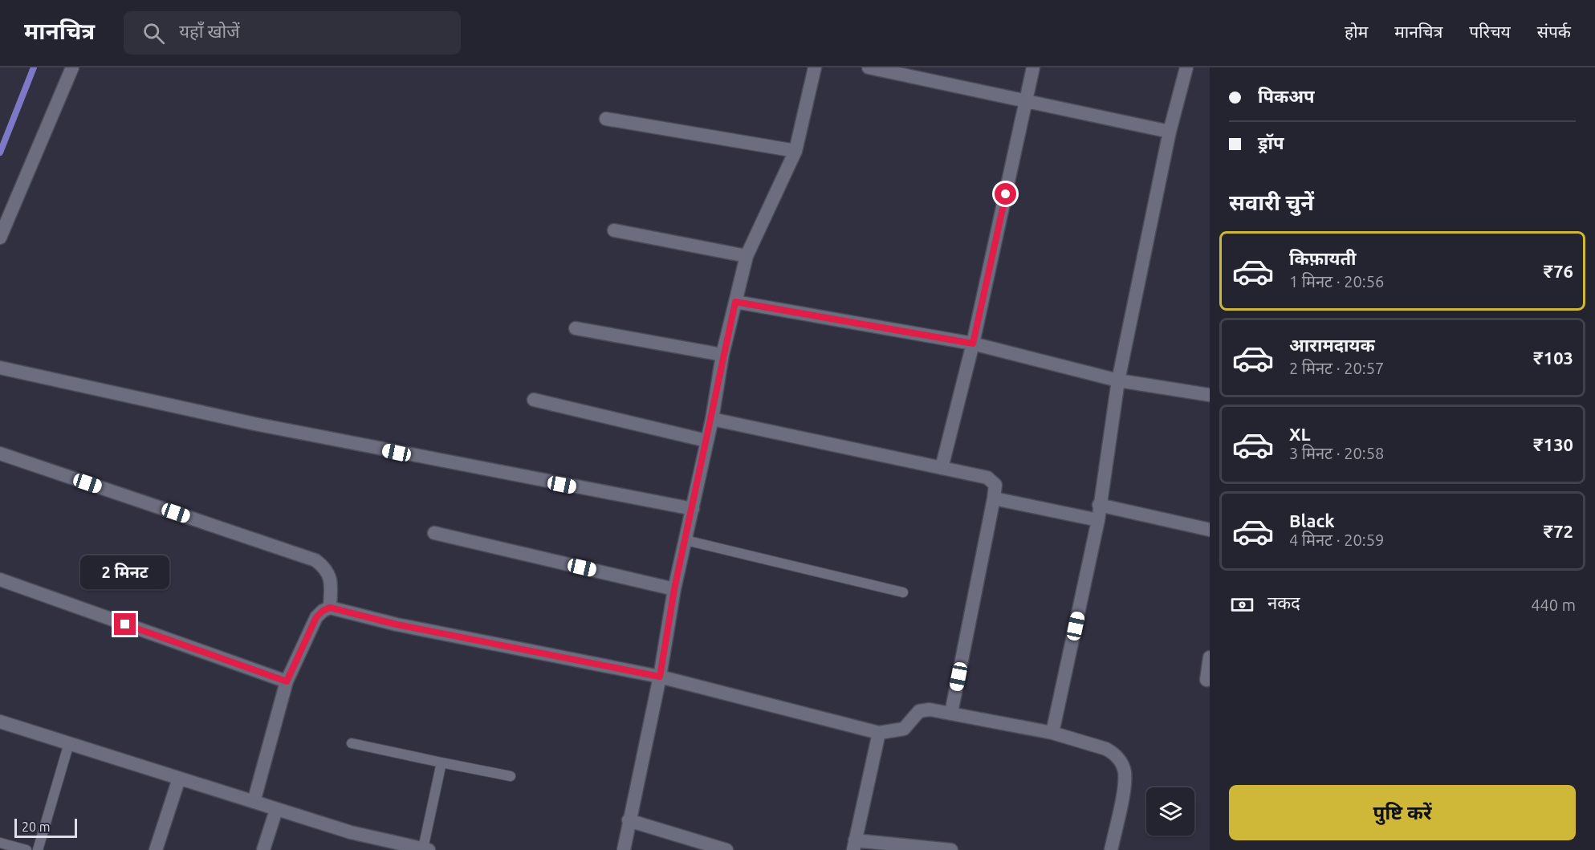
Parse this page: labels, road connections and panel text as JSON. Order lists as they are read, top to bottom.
{
  "scale_bar": "20 m",
  "page": {
    "header": "मानचित्र",
    "search": "यहाँ खोजें",
    "nav": [
      "होम",
      "मानचित्र",
      "परिचय",
      "संपर्क"
    ],
    "banner": ["पिकअप", "ड्रॉप"],
    "heading": "सवारी चुनें",
    "list": [
      {
        "name": "किफ़ायती",
        "note": "1 मिनट · 20:56",
        "value": "₹76"
      },
      {
        "name": "आरामदायक",
        "note": "2 मिनट · 20:57",
        "value": "₹103"
      },
      {
        "name": "XL",
        "note": "3 मिनट · 20:58",
        "value": "₹130"
      },
      {
        "name": "Black",
        "note": "4 मिनट · 20:59",
        "value": "₹72"
      }
    ],
    "bubble": "2 मिनट",
    "pay": ["नकद", "440 m"],
    "buttons": "पुष्टि करें",
    "scale": "20 m"
  }
}
